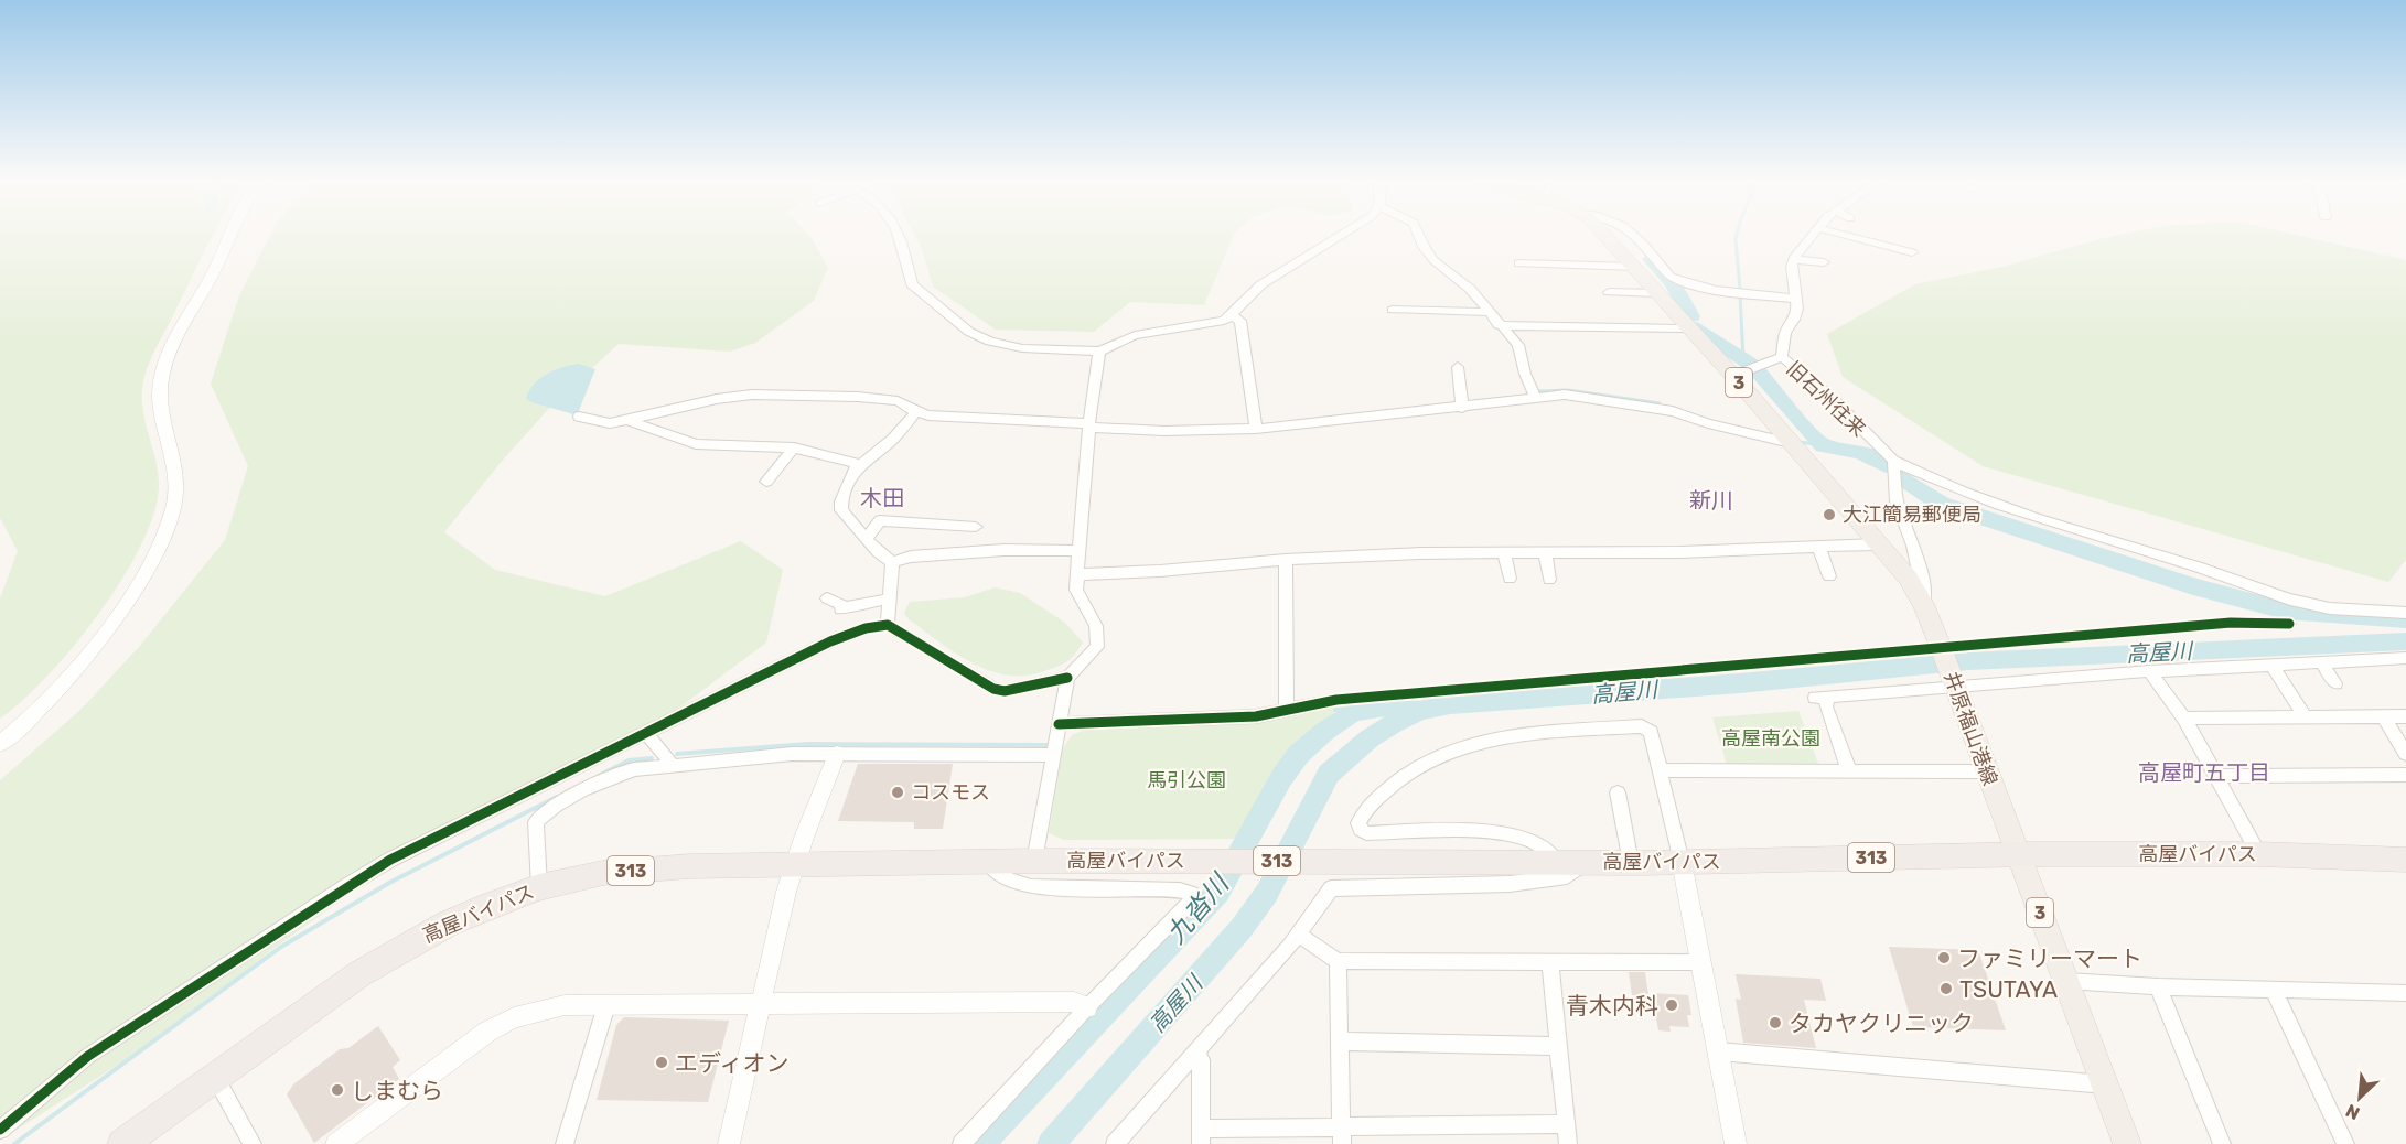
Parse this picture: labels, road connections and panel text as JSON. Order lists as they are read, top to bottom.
{
  "streets": {
    "highway": ["高屋バイパス", "313"],
    "main road": ["3", "井原福山港線"],
    "street": ["旧石州往来"]
  },
  "crossings": [
    ["井原福山港線", "高屋バイパス"]
  ],
  "districts": ["木田", "新川", "高屋町五丁目"],
  "water": ["高屋川", "九沓川"],
  "parks": ["高屋南公園", "馬引公園"],
  "places": [
    "大江簡易郵便局",
    "コスモス",
    "ファミリーマート",
    "TSUTAYA",
    "青木内科",
    "タカヤクリニック",
    "エディオン",
    "しまむら"
  ],
  "north": "bottom left"
}
